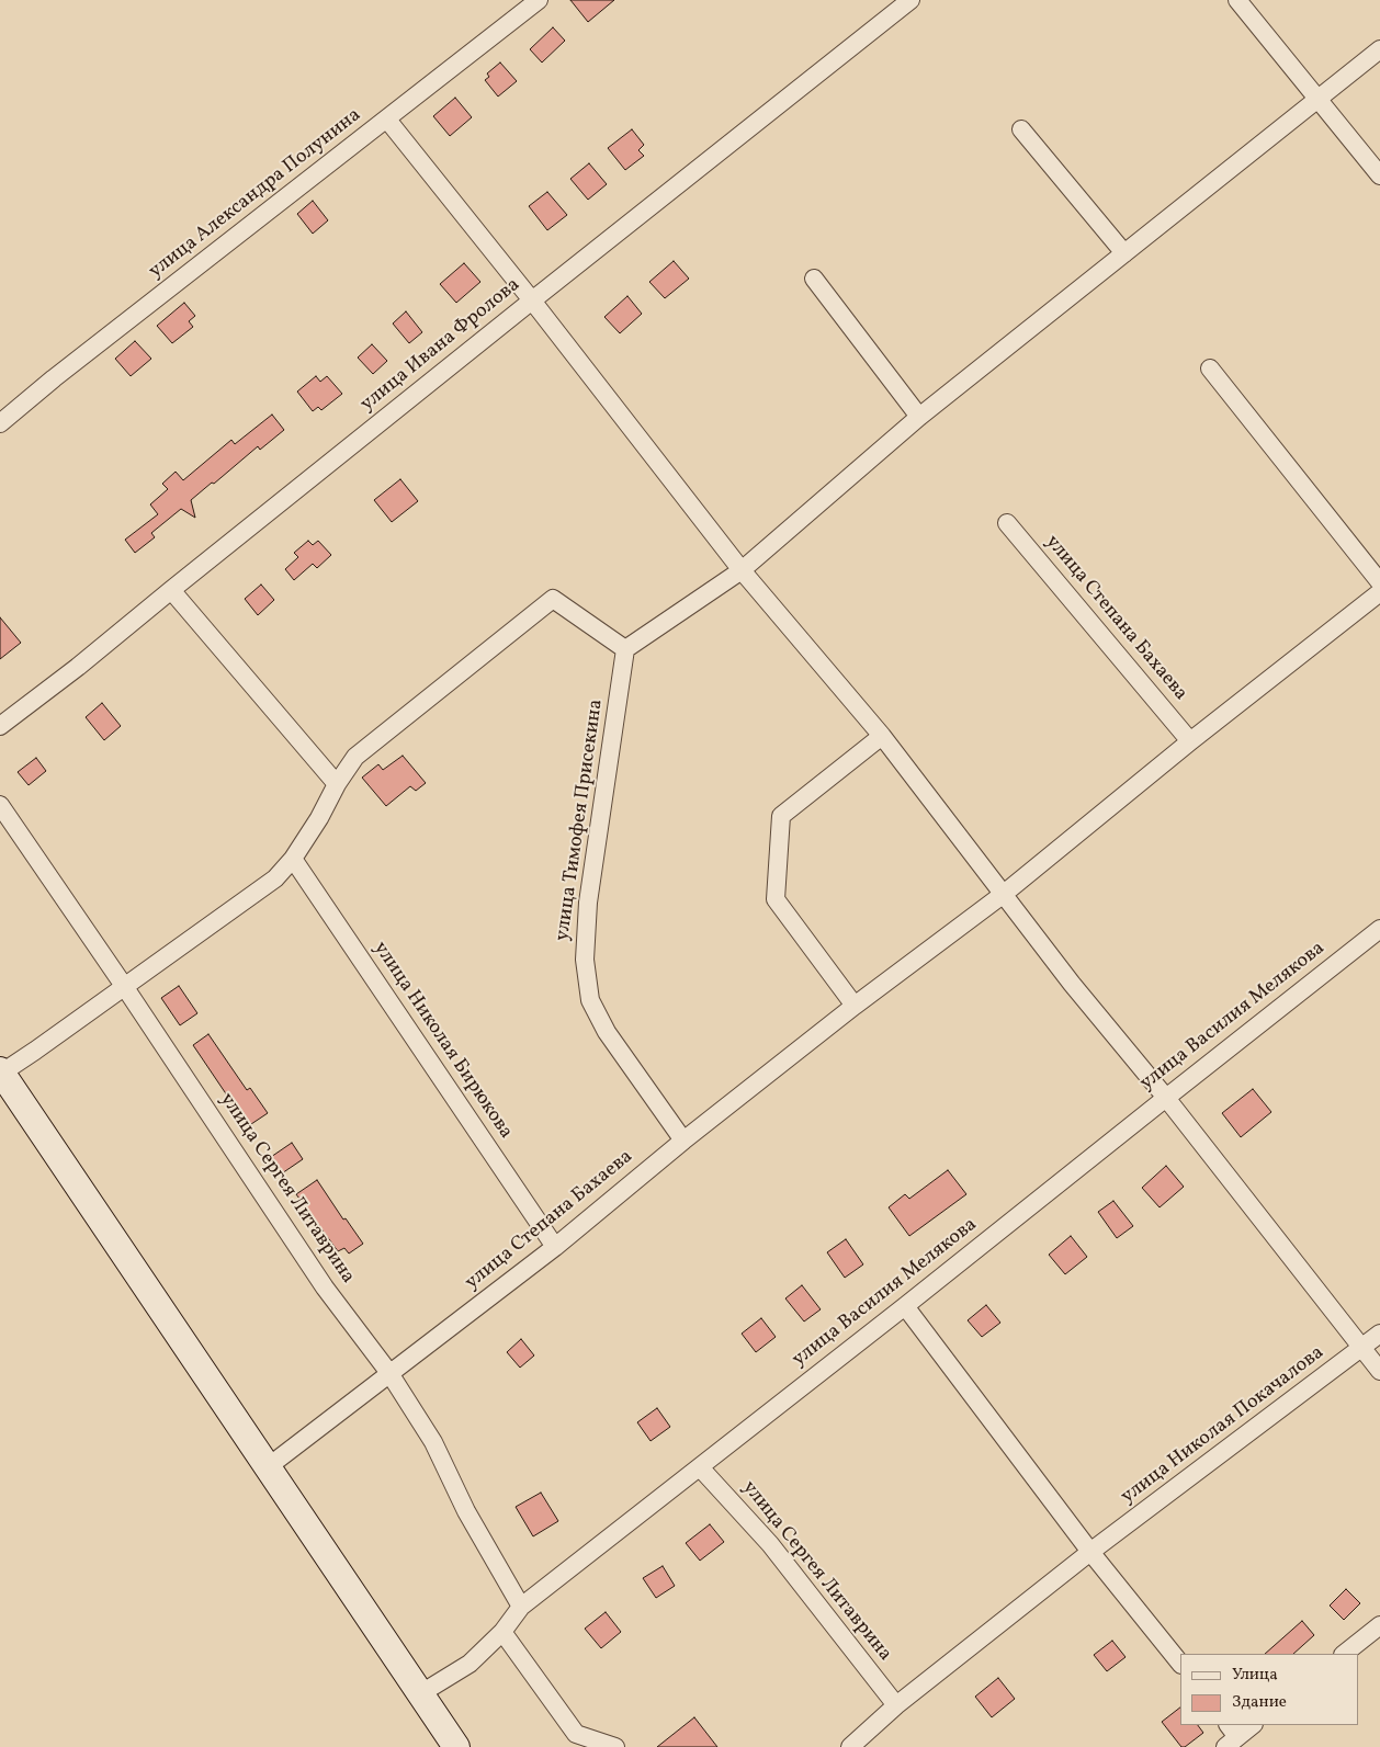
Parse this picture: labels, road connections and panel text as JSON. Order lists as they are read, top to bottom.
{
  "streets": {
    "street": [
      "улица Александра Полунина",
      "улица Ивана Фролова",
      "улица Степана Бахаева",
      "улица Тимофея Присекина",
      "улица Василия Мелякова",
      "улица Николая Бирюкова",
      "улица Сергея Литаврина",
      "улица Николая Покачалова"
    ]
  },
  "crossings": [
    ["улица Степана Бахаева", "улица Тимофея Присекина"],
    ["улица Степана Бахаева", "улица Николая Бирюкова"],
    ["улица Степана Бахаева", "улица Сергея Литаврина"],
    ["улица Василия Мелякова", "улица Сергея Литаврина"]
  ],
  "legend": ["Улица", "Здание"]
}
